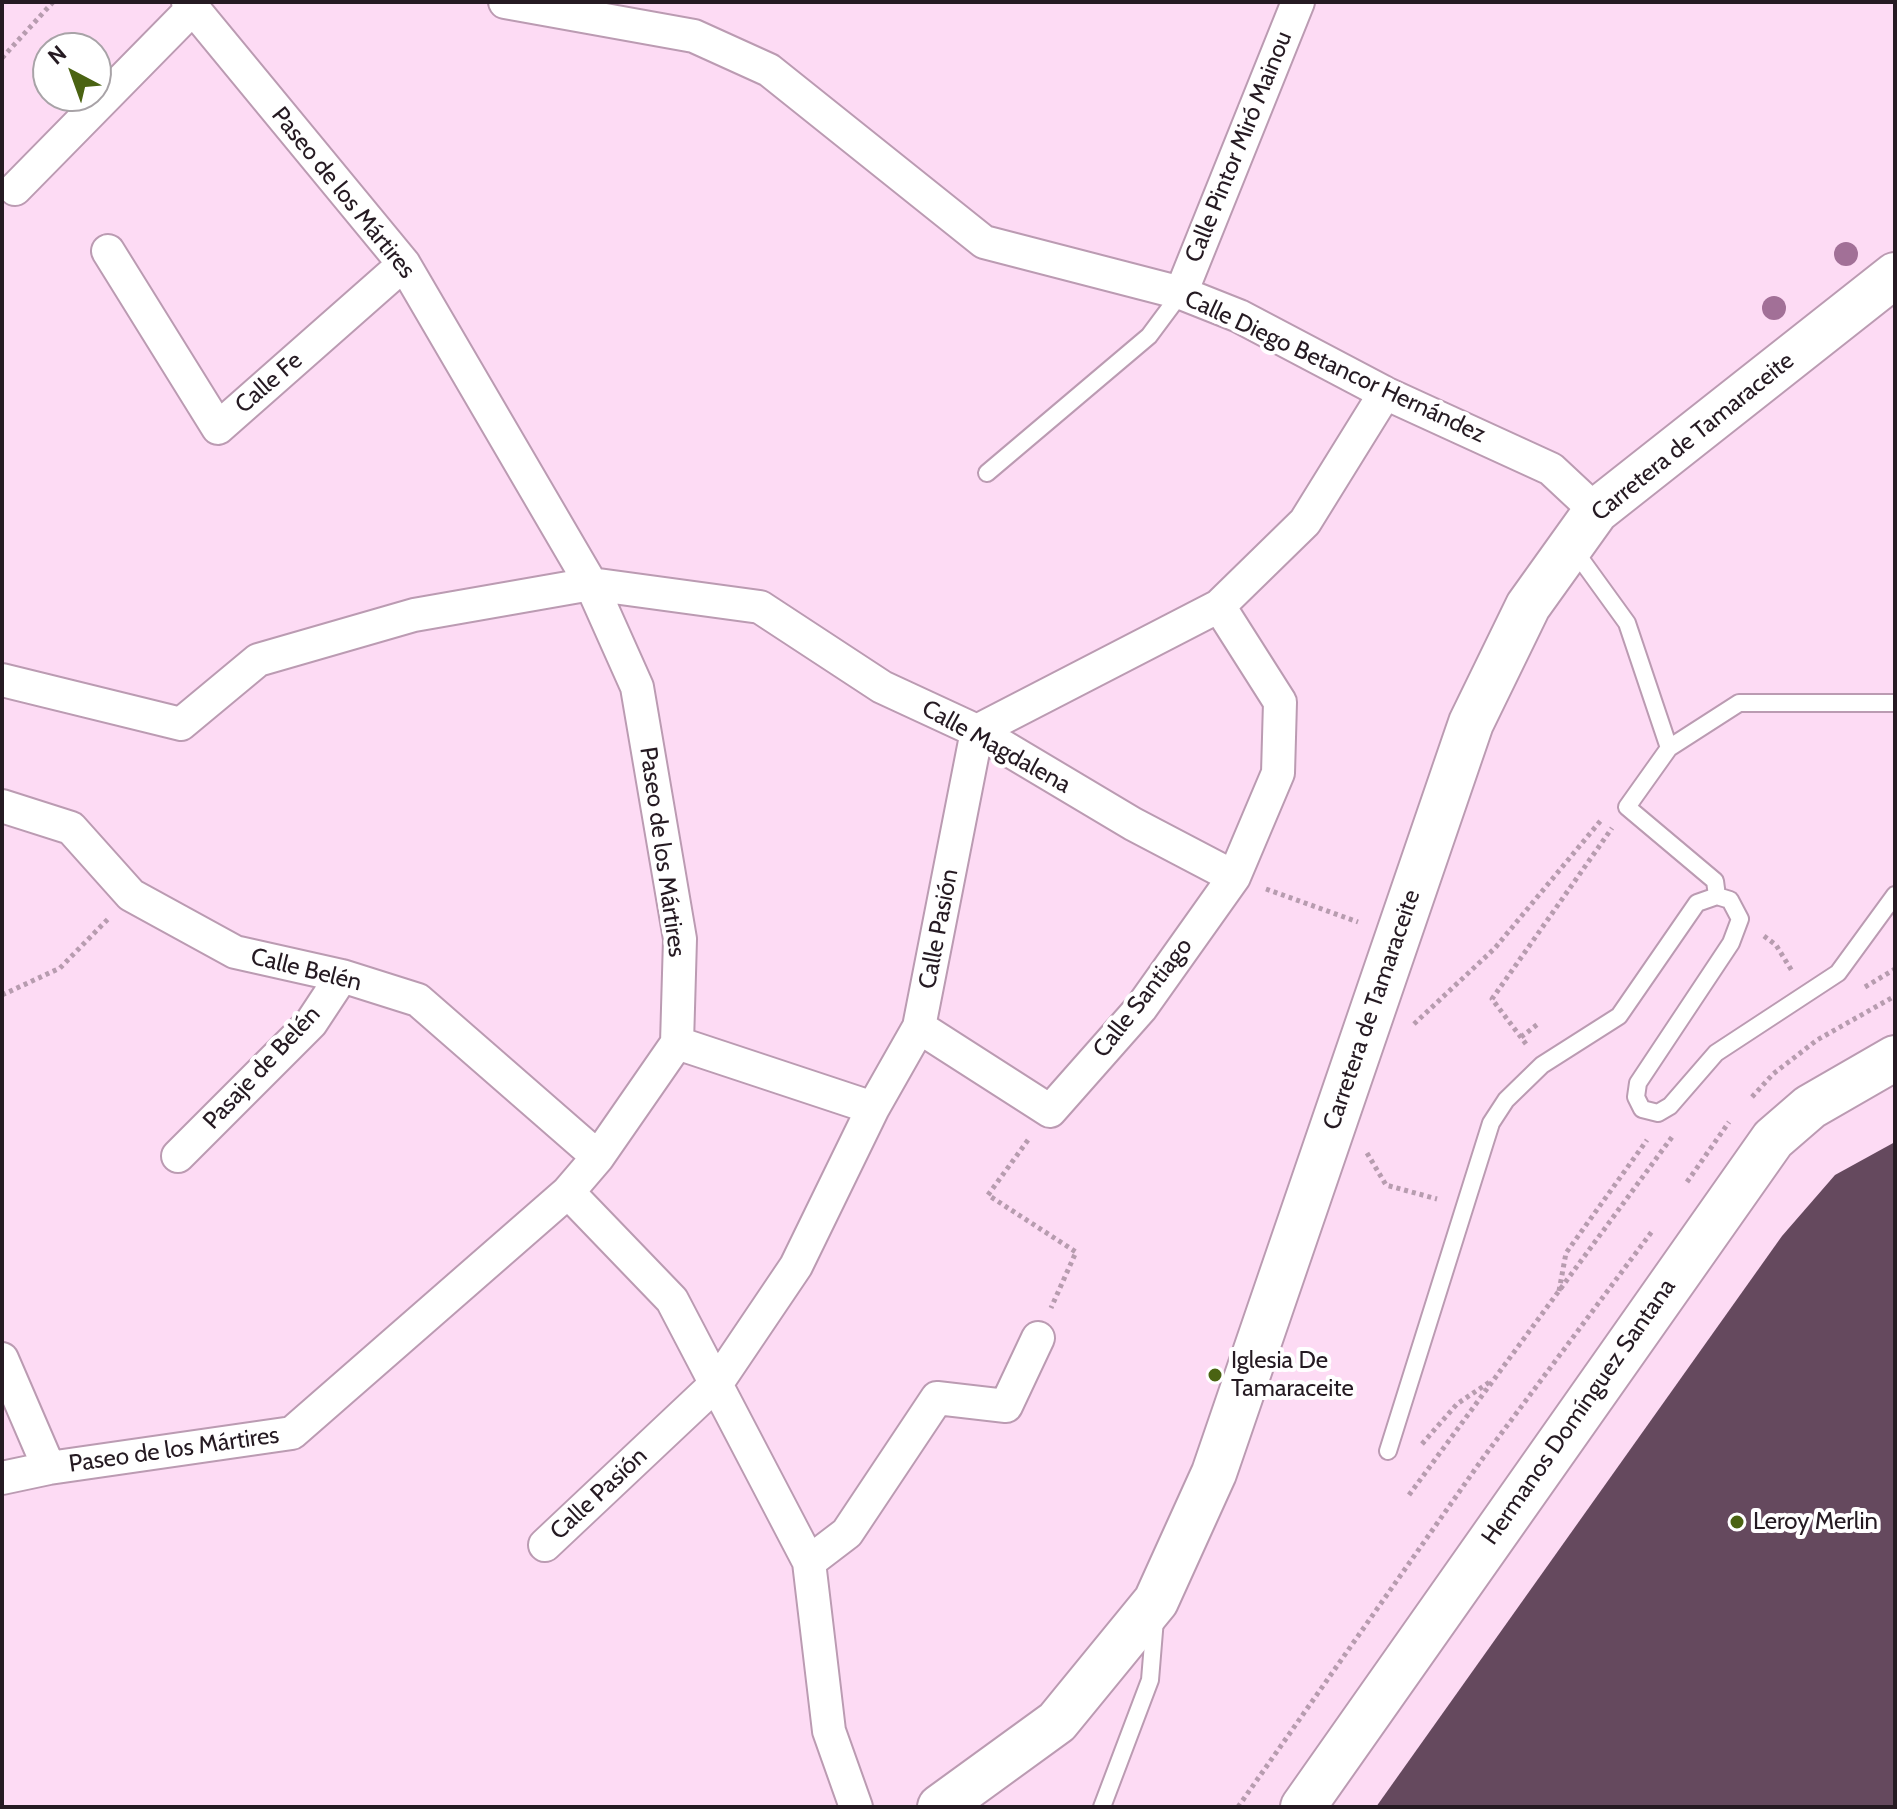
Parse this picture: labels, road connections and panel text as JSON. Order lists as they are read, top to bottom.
{
  "streets": {
    "main road": ["Carretera de Tamaraceite", "Hermanos Domínguez Santana"],
    "street": [
      "Calle Pintor Miró Mainou",
      "Paseo de los Mártires",
      "Calle Diego Betancor Hernández",
      "Calle Fe",
      "Calle Magdalena",
      "Calle Pasión",
      "Calle Belén",
      "Calle Santiago",
      "Pasaje de Belén"
    ]
  },
  "crossings": [
    ["Calle Pintor Miró Mainou", "Calle Diego Betancor Hernández"],
    ["Paseo de los Mártires", "Calle Fe"],
    ["Paseo de los Mártires", "Calle Magdalena"],
    ["Paseo de los Mártires", "Calle Belén"],
    ["Calle Diego Betancor Hernández", "Carretera de Tamaraceite"],
    ["Calle Magdalena", "Calle Pasión"],
    ["Calle Magdalena", "Calle Santiago"],
    ["Calle Belén", "Pasaje de Belén"]
  ],
  "places": ["Iglesia De Tamaraceite", "Leroy Merlin"],
  "north": "top left"
}
